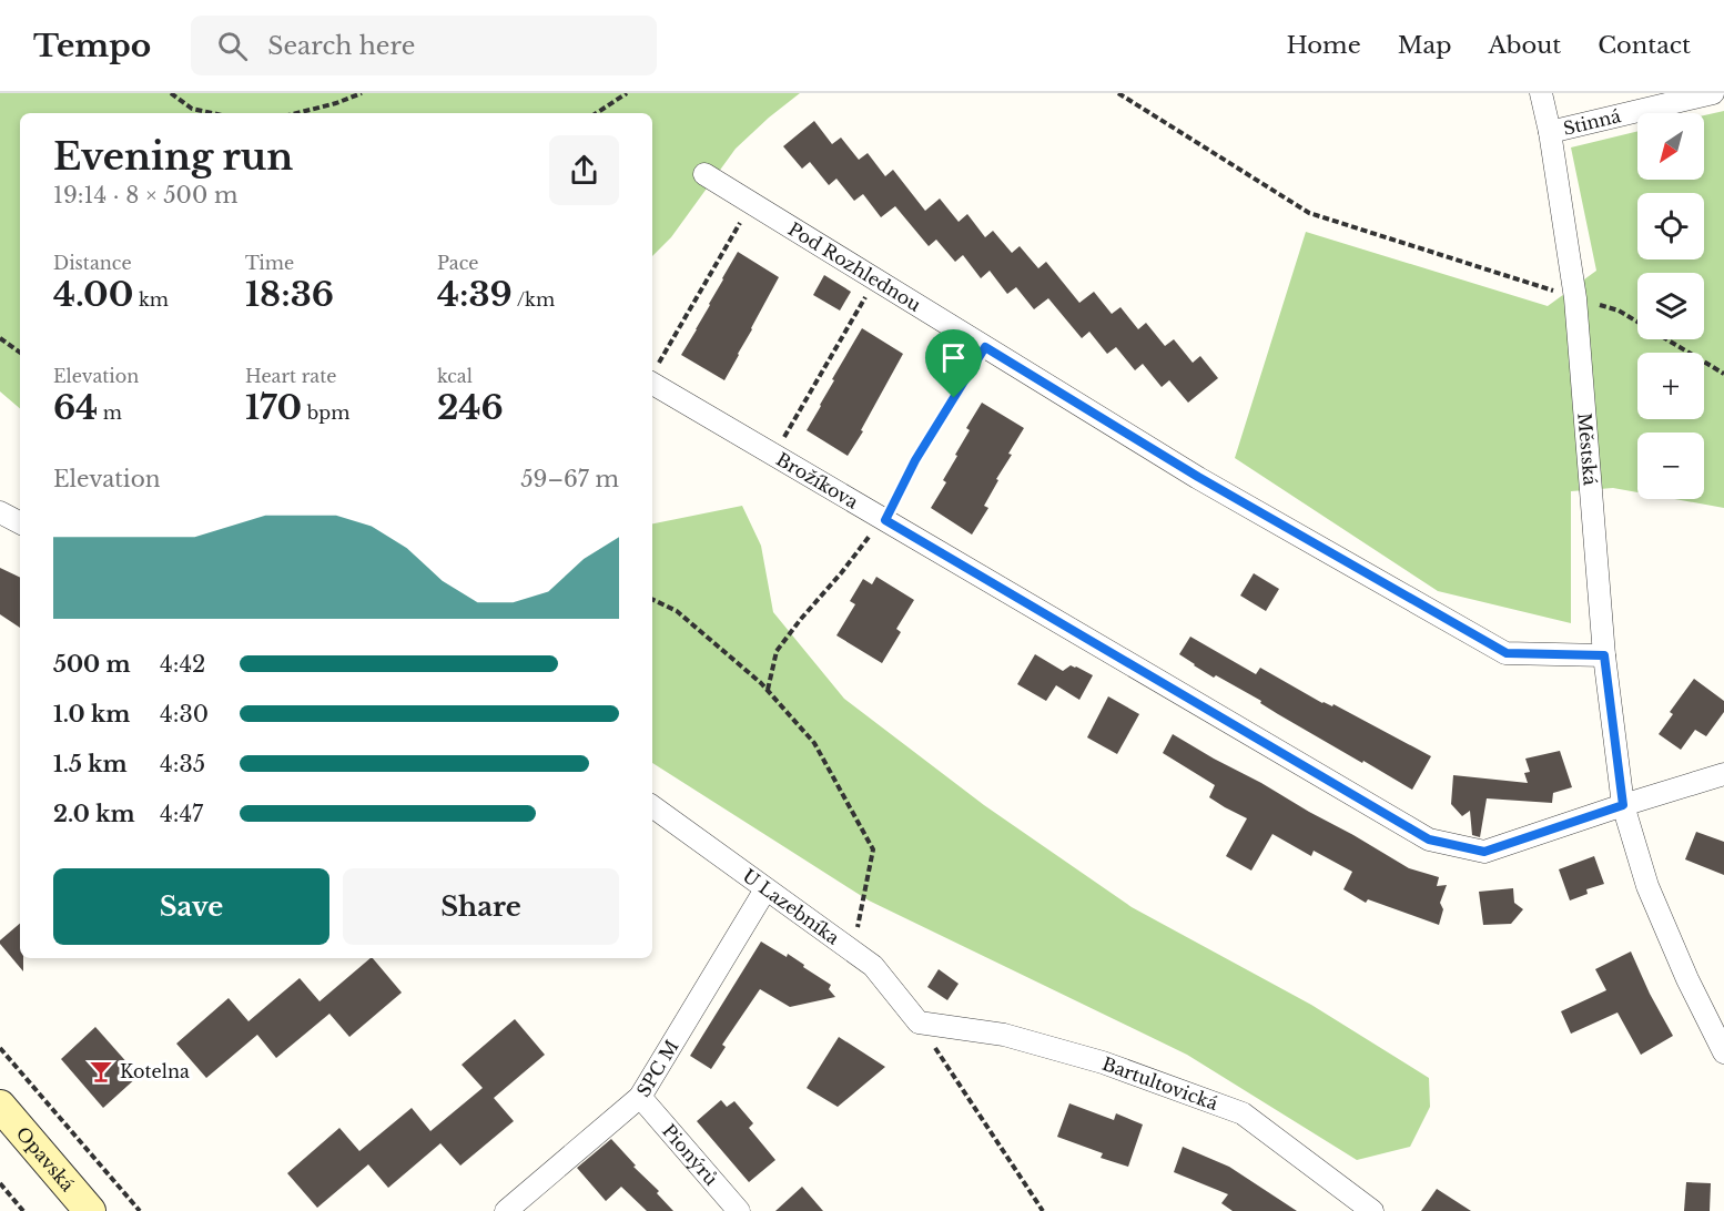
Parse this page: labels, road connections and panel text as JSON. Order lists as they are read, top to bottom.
{
  "streets": {
    "main road": ["Opavská"],
    "street": [
      "Stinná",
      "Pod Rozhlednou",
      "Městská",
      "Brožíkova",
      "U Lazebníka",
      "SPC M",
      "Bartultovická",
      "Pionýrů"
    ]
  },
  "crossings": [
    ["Stinná", "Městská"],
    ["Pod Rozhlednou", "Městská"],
    ["Městská", "Brožíkova"],
    ["U Lazebníka", "SPC M"],
    ["U Lazebníka", "Bartultovická"],
    ["SPC M", "Pionýrů"]
  ],
  "places": {
    "bar": ["Kotelna"]
  },
  "north": "bottom left",
  "page": {
    "header": "Tempo",
    "search": "Search here",
    "nav": [
      "Home",
      "Map",
      "About",
      "Contact"
    ],
    "map_buttons": ["+", "−"],
    "heading": ["Evening run", "19:14 · 8 × 500 m"],
    "stats": [
      ["Distance", "4.00 km"],
      ["Time", "18:36"],
      ["Pace", "4:39 /km"],
      ["Elevation", "64 m"],
      ["Heart rate", "170 bpm"],
      ["kcal", "246"]
    ],
    "chart": ["Elevation", "59–67 m"],
    "list": [
      {
        "name": "500 m",
        "note": "4:42"
      },
      {
        "name": "1.0 km",
        "note": "4:30"
      },
      {
        "name": "1.5 km",
        "note": "4:35"
      },
      {
        "name": "2.0 km",
        "note": "4:47"
      }
    ],
    "buttons": ["Save", "Share"]
  }
}
